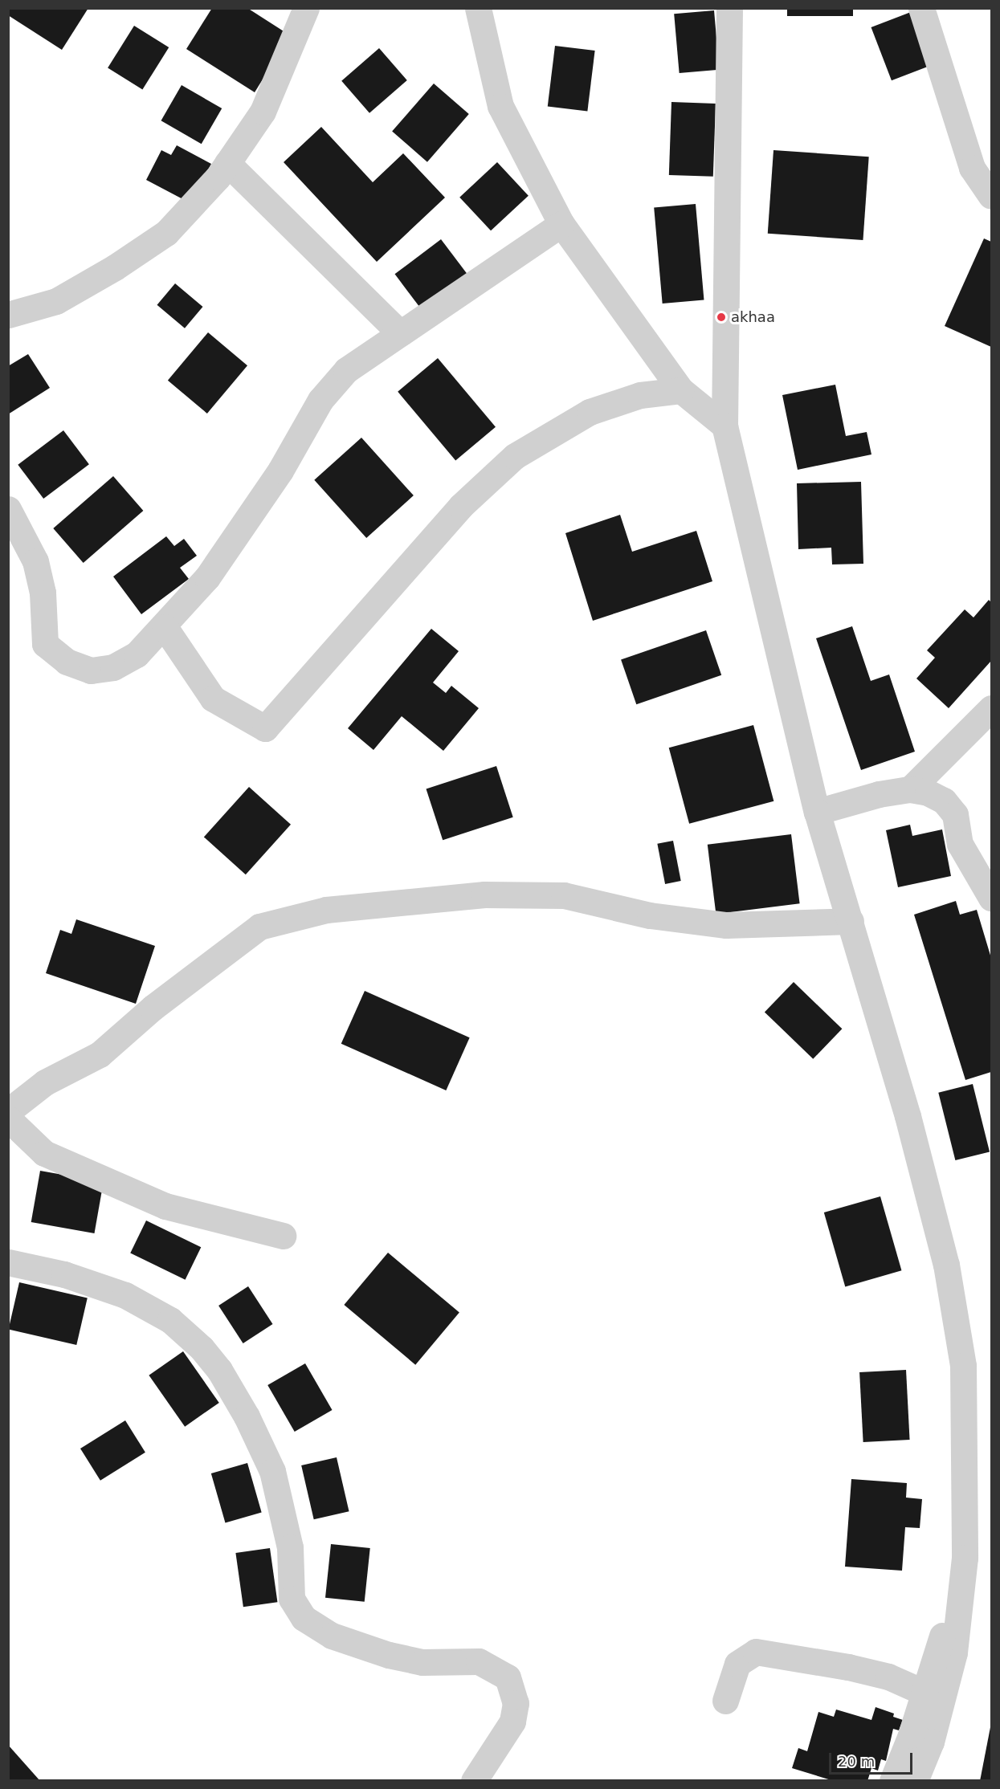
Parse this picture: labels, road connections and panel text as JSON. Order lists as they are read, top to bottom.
{
  "places": ["akhaa"],
  "scale_bar": "20 m"
}
